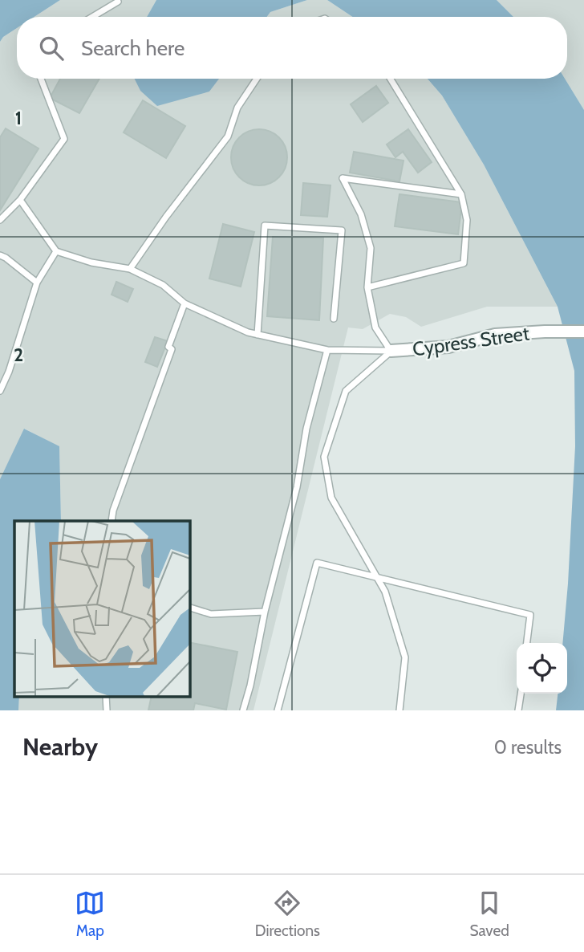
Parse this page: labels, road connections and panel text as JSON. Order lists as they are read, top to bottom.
{
  "streets": {
    "street": ["Cypress Street"]
  },
  "page": {
    "search": "Search here",
    "heading": ["Nearby", "0 results"],
    "nav": ["Map", "Directions", "Saved"]
  },
  "grid": {
    "rows": ["1", "2"]
  }
}
